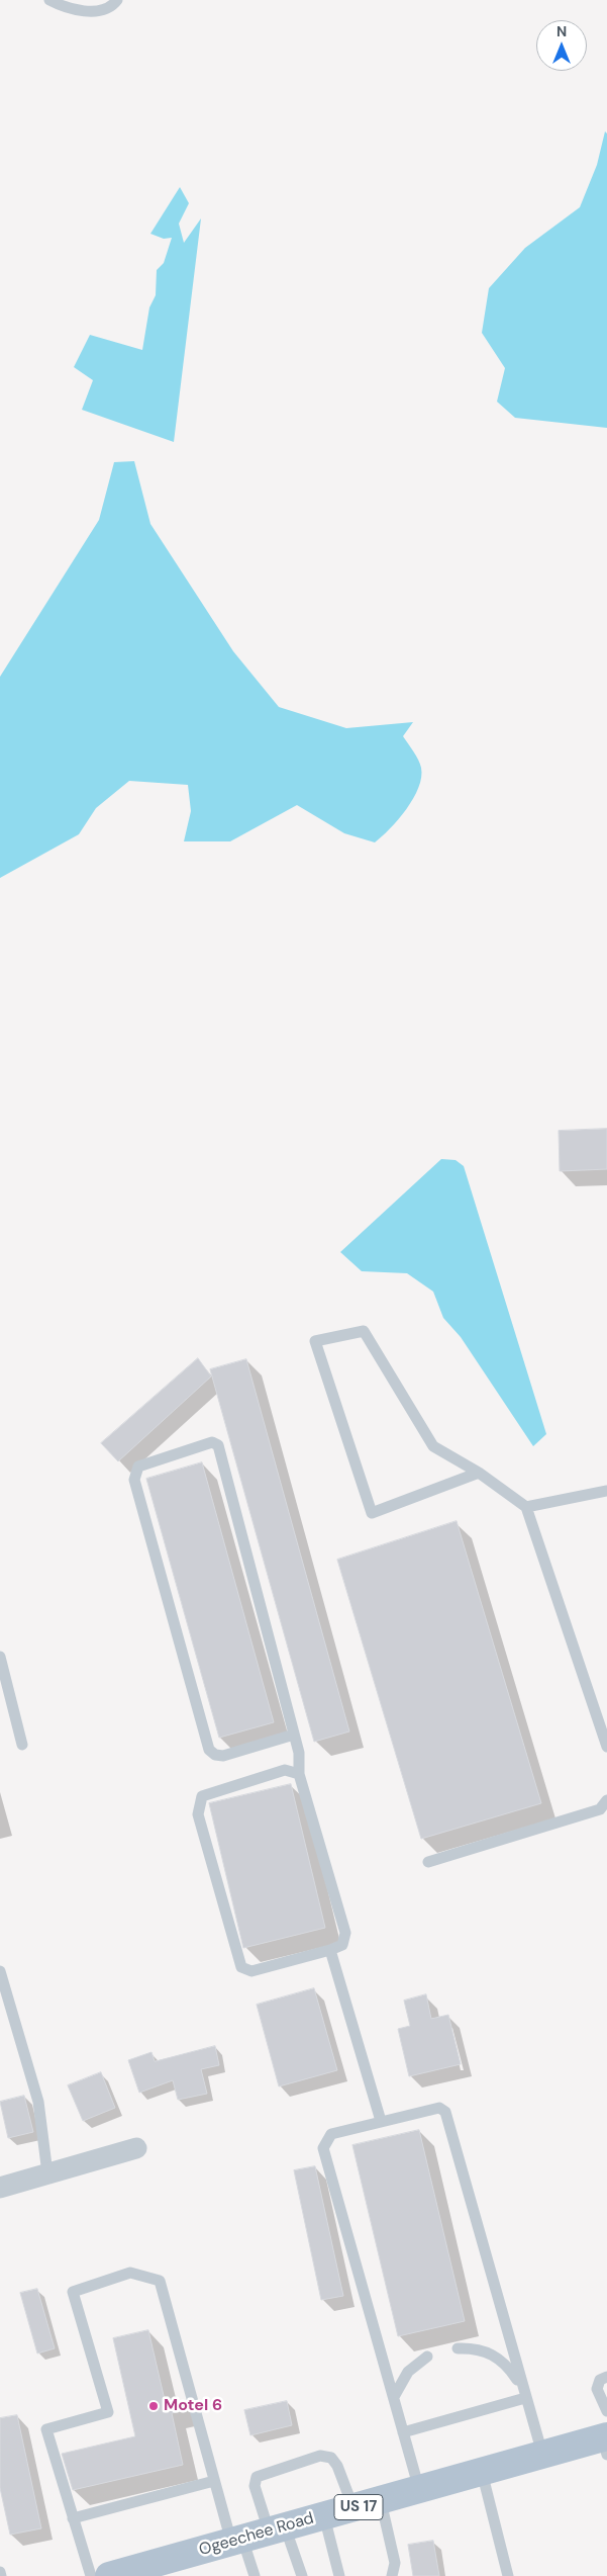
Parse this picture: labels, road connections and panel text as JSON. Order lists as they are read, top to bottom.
{
  "streets": {
    "main road": ["US 17", "Ogeechee Road"]
  },
  "places": ["Motel 6"],
  "north": "top"
}
